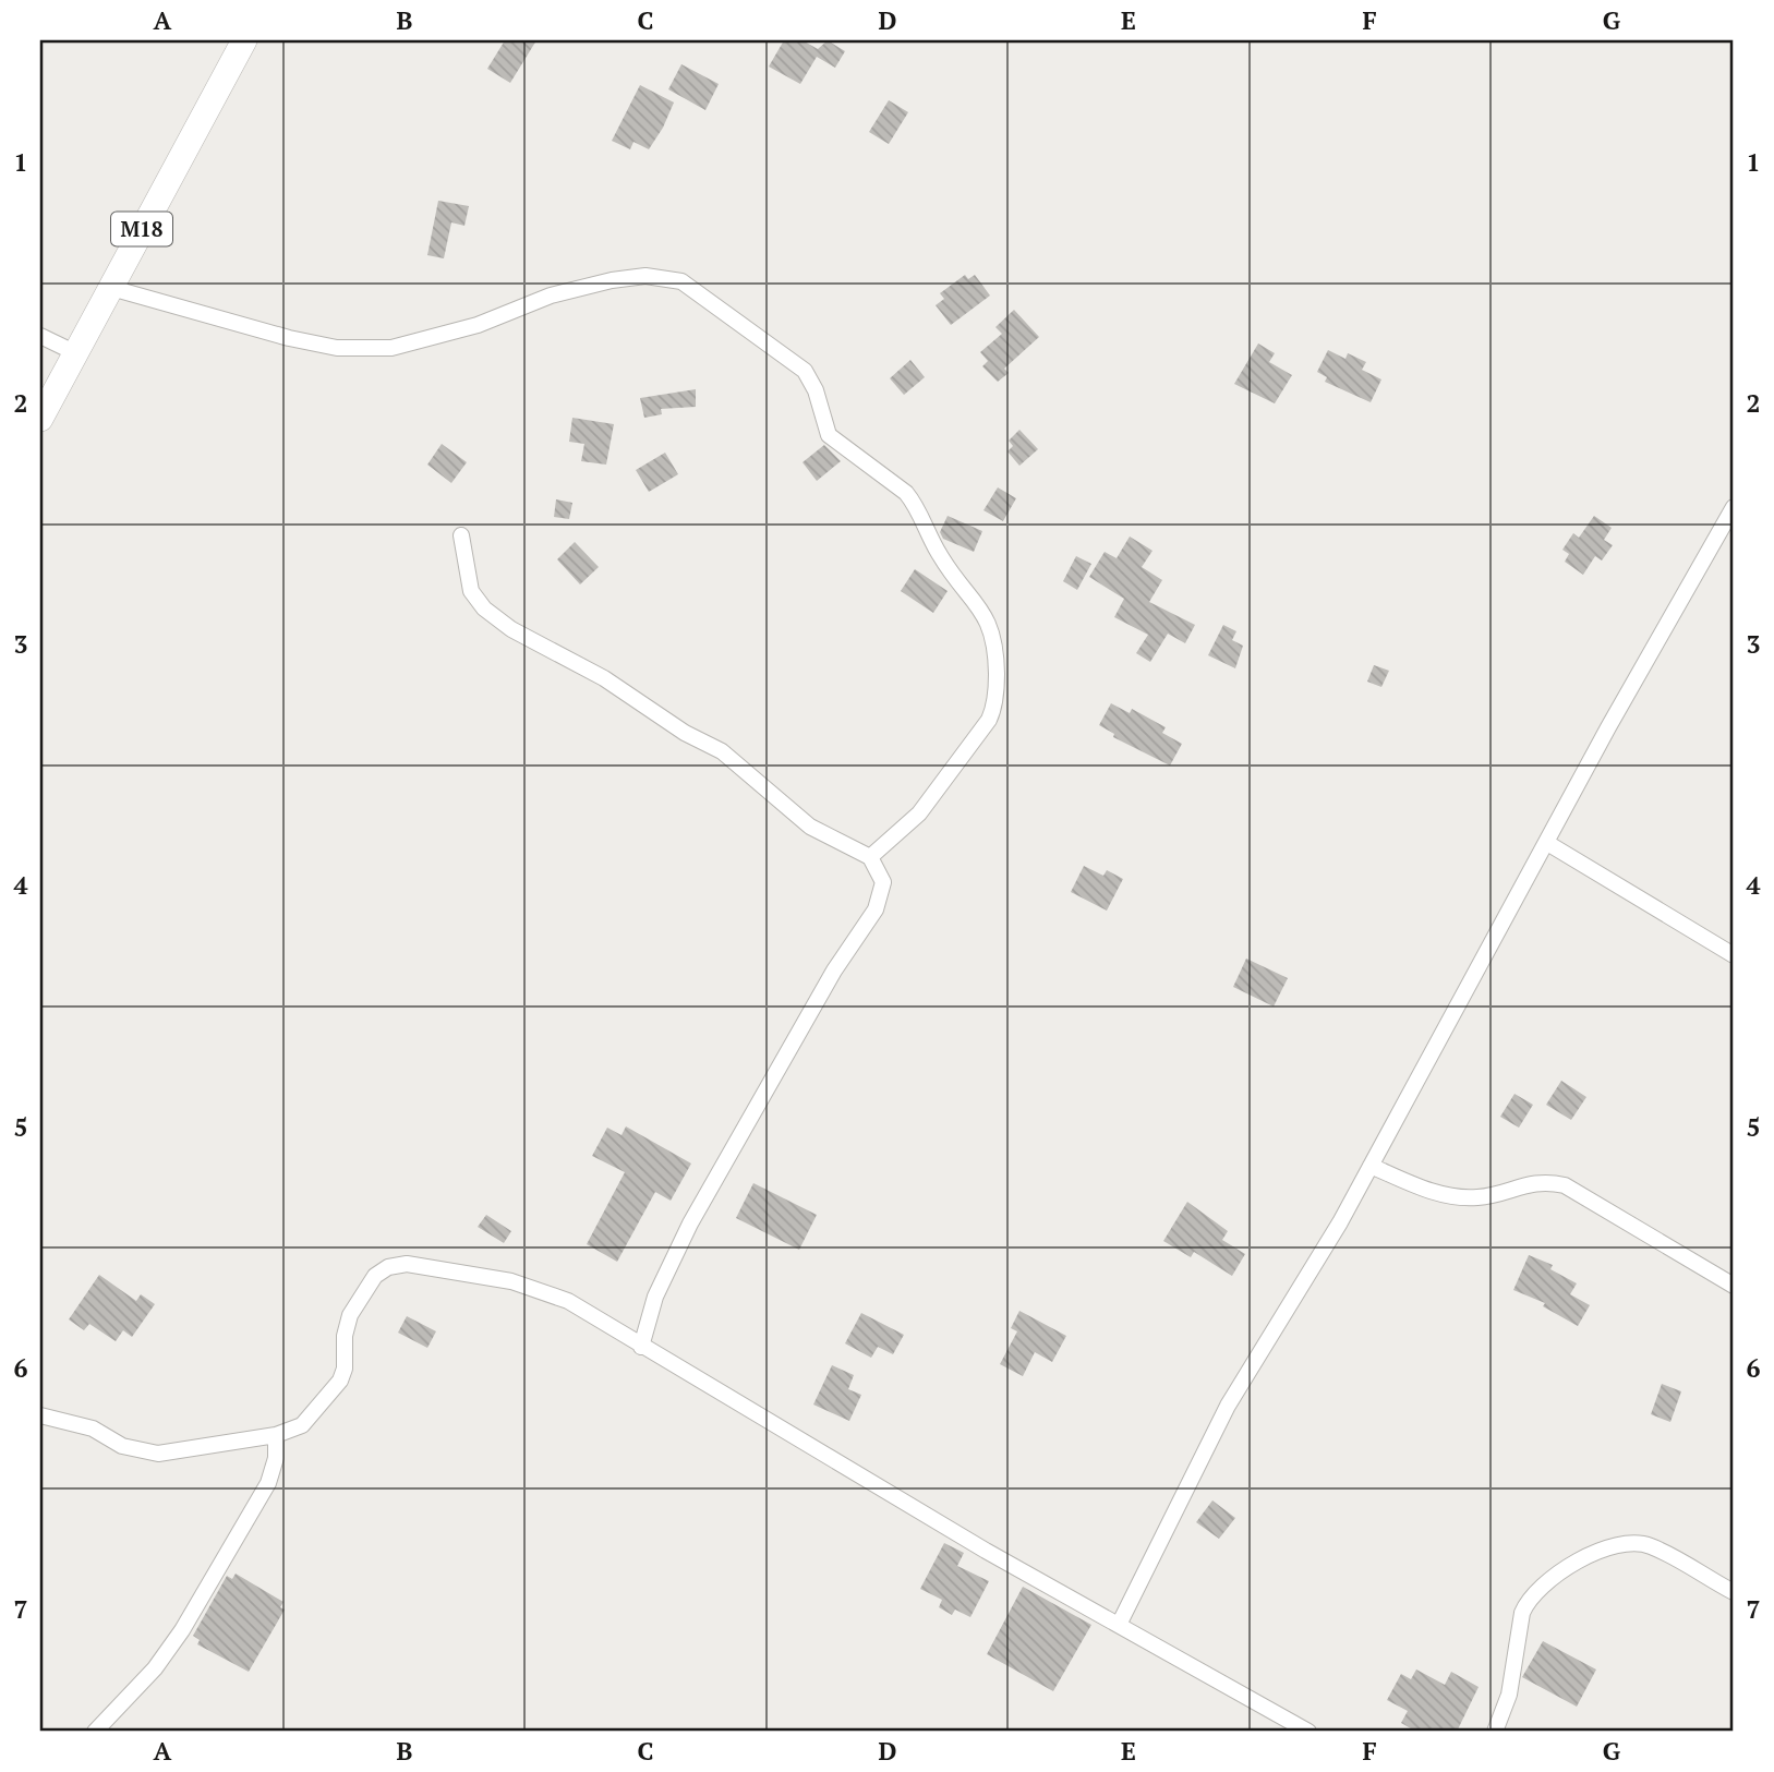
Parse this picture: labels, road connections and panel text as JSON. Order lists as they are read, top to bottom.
{
  "streets": {
    "main road": ["M18"]
  },
  "grid": {
    "columns": [
      "A",
      "B",
      "C",
      "D",
      "E",
      "F",
      "G"
    ],
    "rows": [
      "1",
      "2",
      "3",
      "4",
      "5",
      "6",
      "7"
    ]
  }
}
